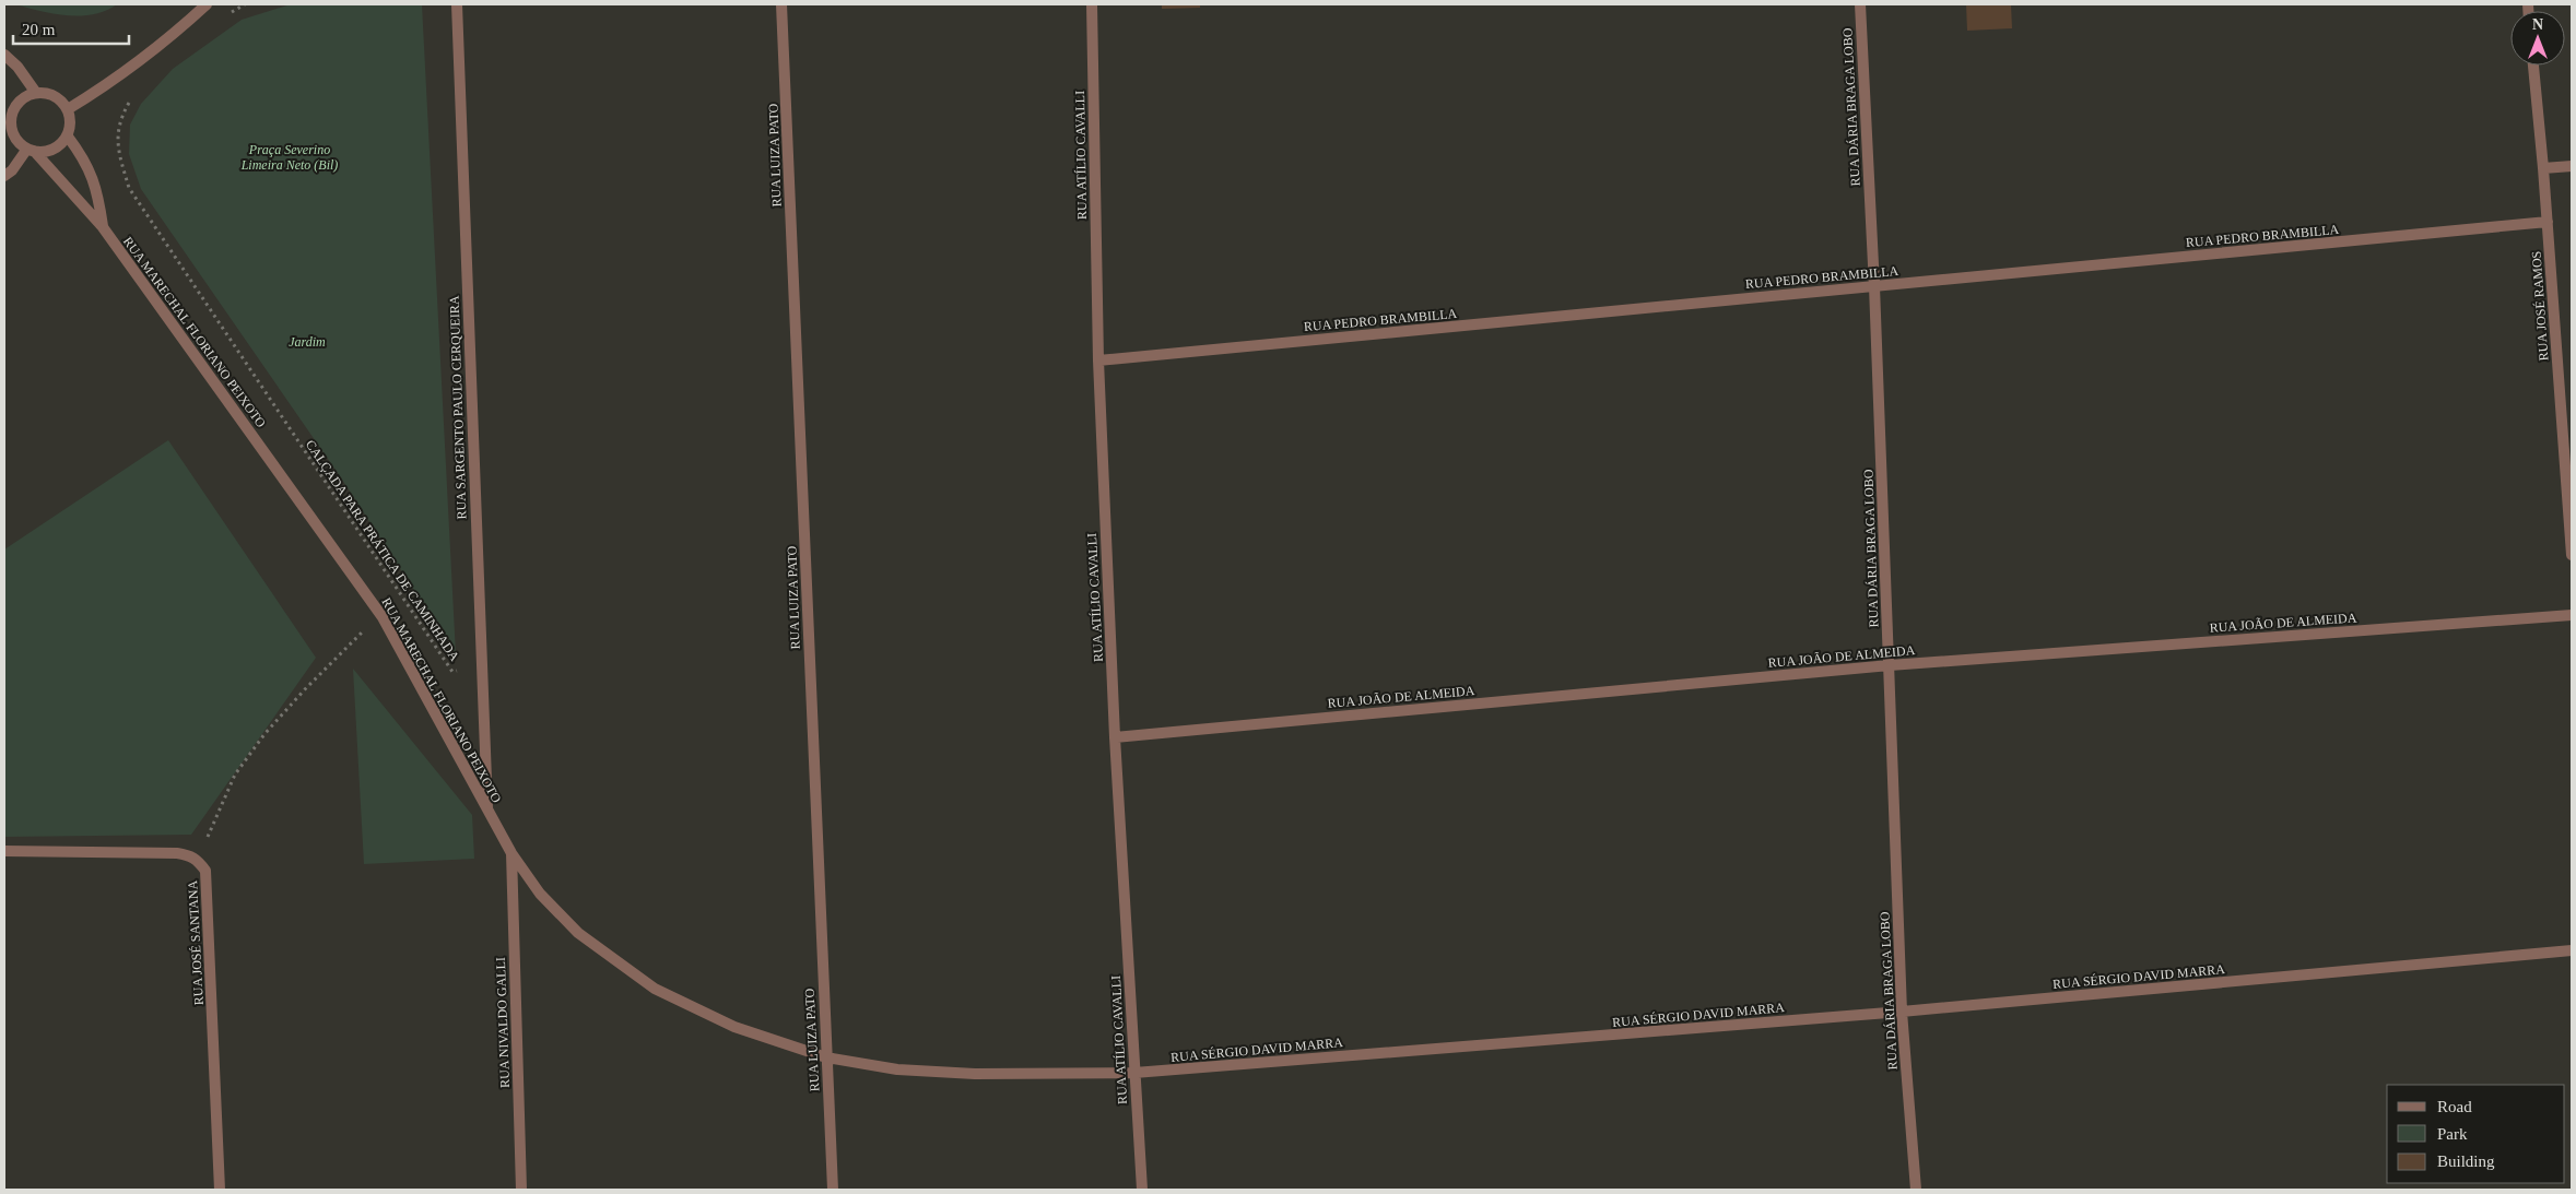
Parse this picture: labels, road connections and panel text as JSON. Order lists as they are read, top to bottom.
{
  "streets": {
    "street": [
      "RUA DÁRIA BRAGA LOBO",
      "RUA LUIZA PATO",
      "RUA ATÍLIO CAVALLI",
      "RUA PEDRO BRAMBILLA",
      "RUA JOSÉ RAMOS",
      "RUA MARECHAL FLORIANO PEIXOTO",
      "RUA SARGENTO PAULO CERQUEIRA",
      "RUA JOÃO DE ALMEIDA",
      "RUA JOSÉ SANTANA",
      "RUA SÉRGIO DAVID MARRA",
      "RUA NIVALDO GALLI"
    ],
    "path": ["CALÇADA PARA PRÁTICA DE CAMINHADA"]
  },
  "crossings": [
    ["RUA DÁRIA BRAGA LOBO", "RUA PEDRO BRAMBILLA"],
    ["RUA DÁRIA BRAGA LOBO", "RUA JOÃO DE ALMEIDA"],
    ["RUA DÁRIA BRAGA LOBO", "RUA SÉRGIO DAVID MARRA"],
    ["RUA LUIZA PATO", "RUA MARECHAL FLORIANO PEIXOTO"],
    ["RUA LUIZA PATO", "RUA SÉRGIO DAVID MARRA"],
    ["RUA ATÍLIO CAVALLI", "RUA PEDRO BRAMBILLA"],
    ["RUA ATÍLIO CAVALLI", "RUA JOÃO DE ALMEIDA"],
    ["RUA ATÍLIO CAVALLI", "RUA SÉRGIO DAVID MARRA"],
    ["RUA PEDRO BRAMBILLA", "RUA JOSÉ RAMOS"],
    ["RUA MARECHAL FLORIANO PEIXOTO", "RUA SARGENTO PAULO CERQUEIRA"],
    ["RUA MARECHAL FLORIANO PEIXOTO", "RUA SÉRGIO DAVID MARRA"],
    ["RUA MARECHAL FLORIANO PEIXOTO", "RUA NIVALDO GALLI"]
  ],
  "parks": ["Praça Severino Limeira Neto (Bil)", "Jardim"],
  "legend": ["Road", "Park", "Building"],
  "scale_bar": "20 m",
  "north": "top"
}
